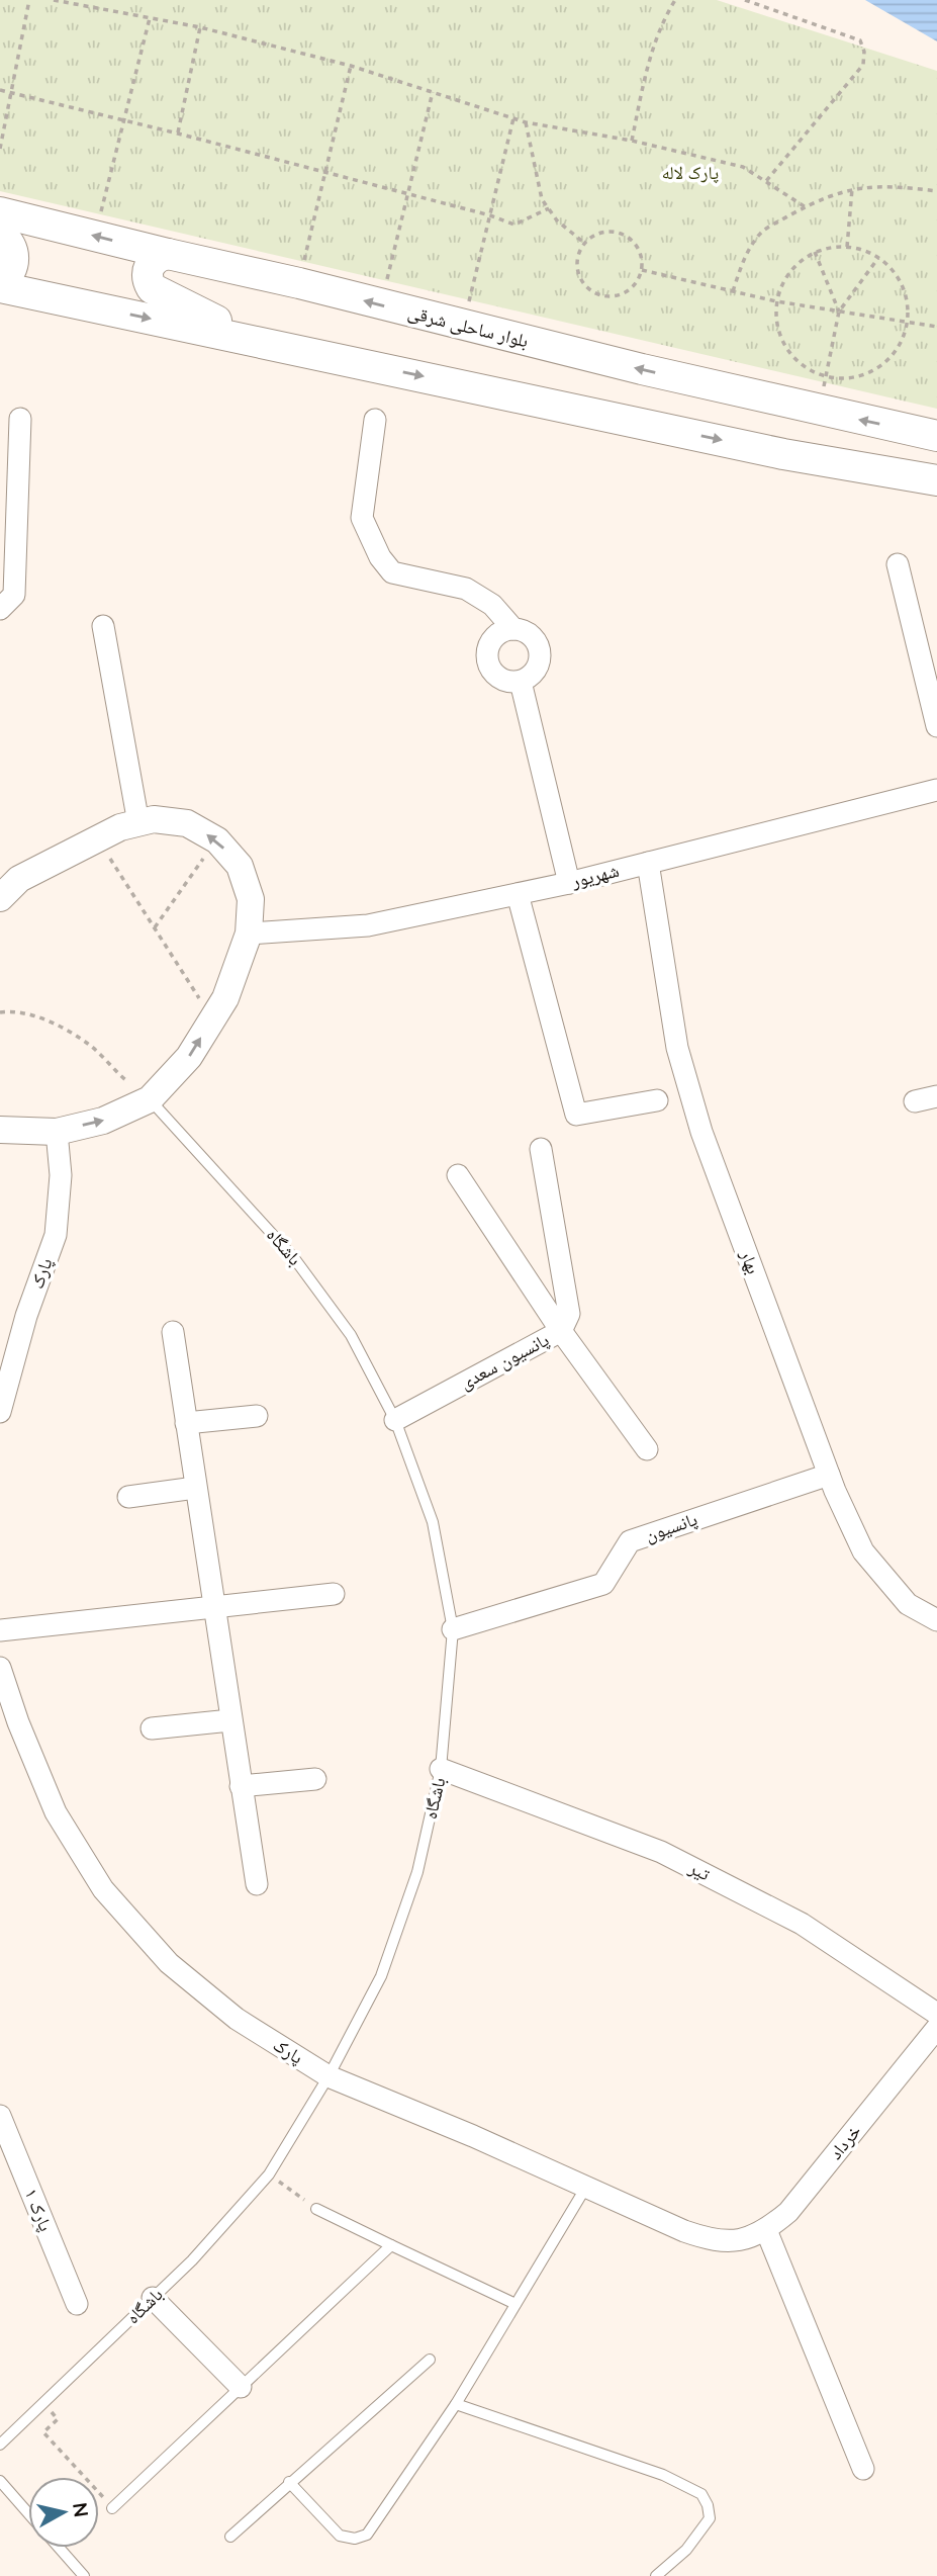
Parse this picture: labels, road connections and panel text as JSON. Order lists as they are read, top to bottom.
{
  "streets": {
    "main road": ["بلوار ساحلی شرقی"],
    "street": [
      "شهریور",
      "بهار",
      "پارک",
      "پانسیون سعدی",
      "پانسیون",
      "تیر",
      "خرداد",
      "پارک ۱"
    ],
    "lane": ["باشگاه"]
  },
  "crossings": [
    ["شهریور", "بهار"],
    ["باشگاه", "پارک"],
    ["باشگاه", "پانسیون سعدی"],
    ["باشگاه", "پانسیون"],
    ["باشگاه", "تیر"],
    ["بهار", "پانسیون"],
    ["پارک", "خرداد"]
  ],
  "parks": ["پارک لاله"],
  "north": "right"
}
